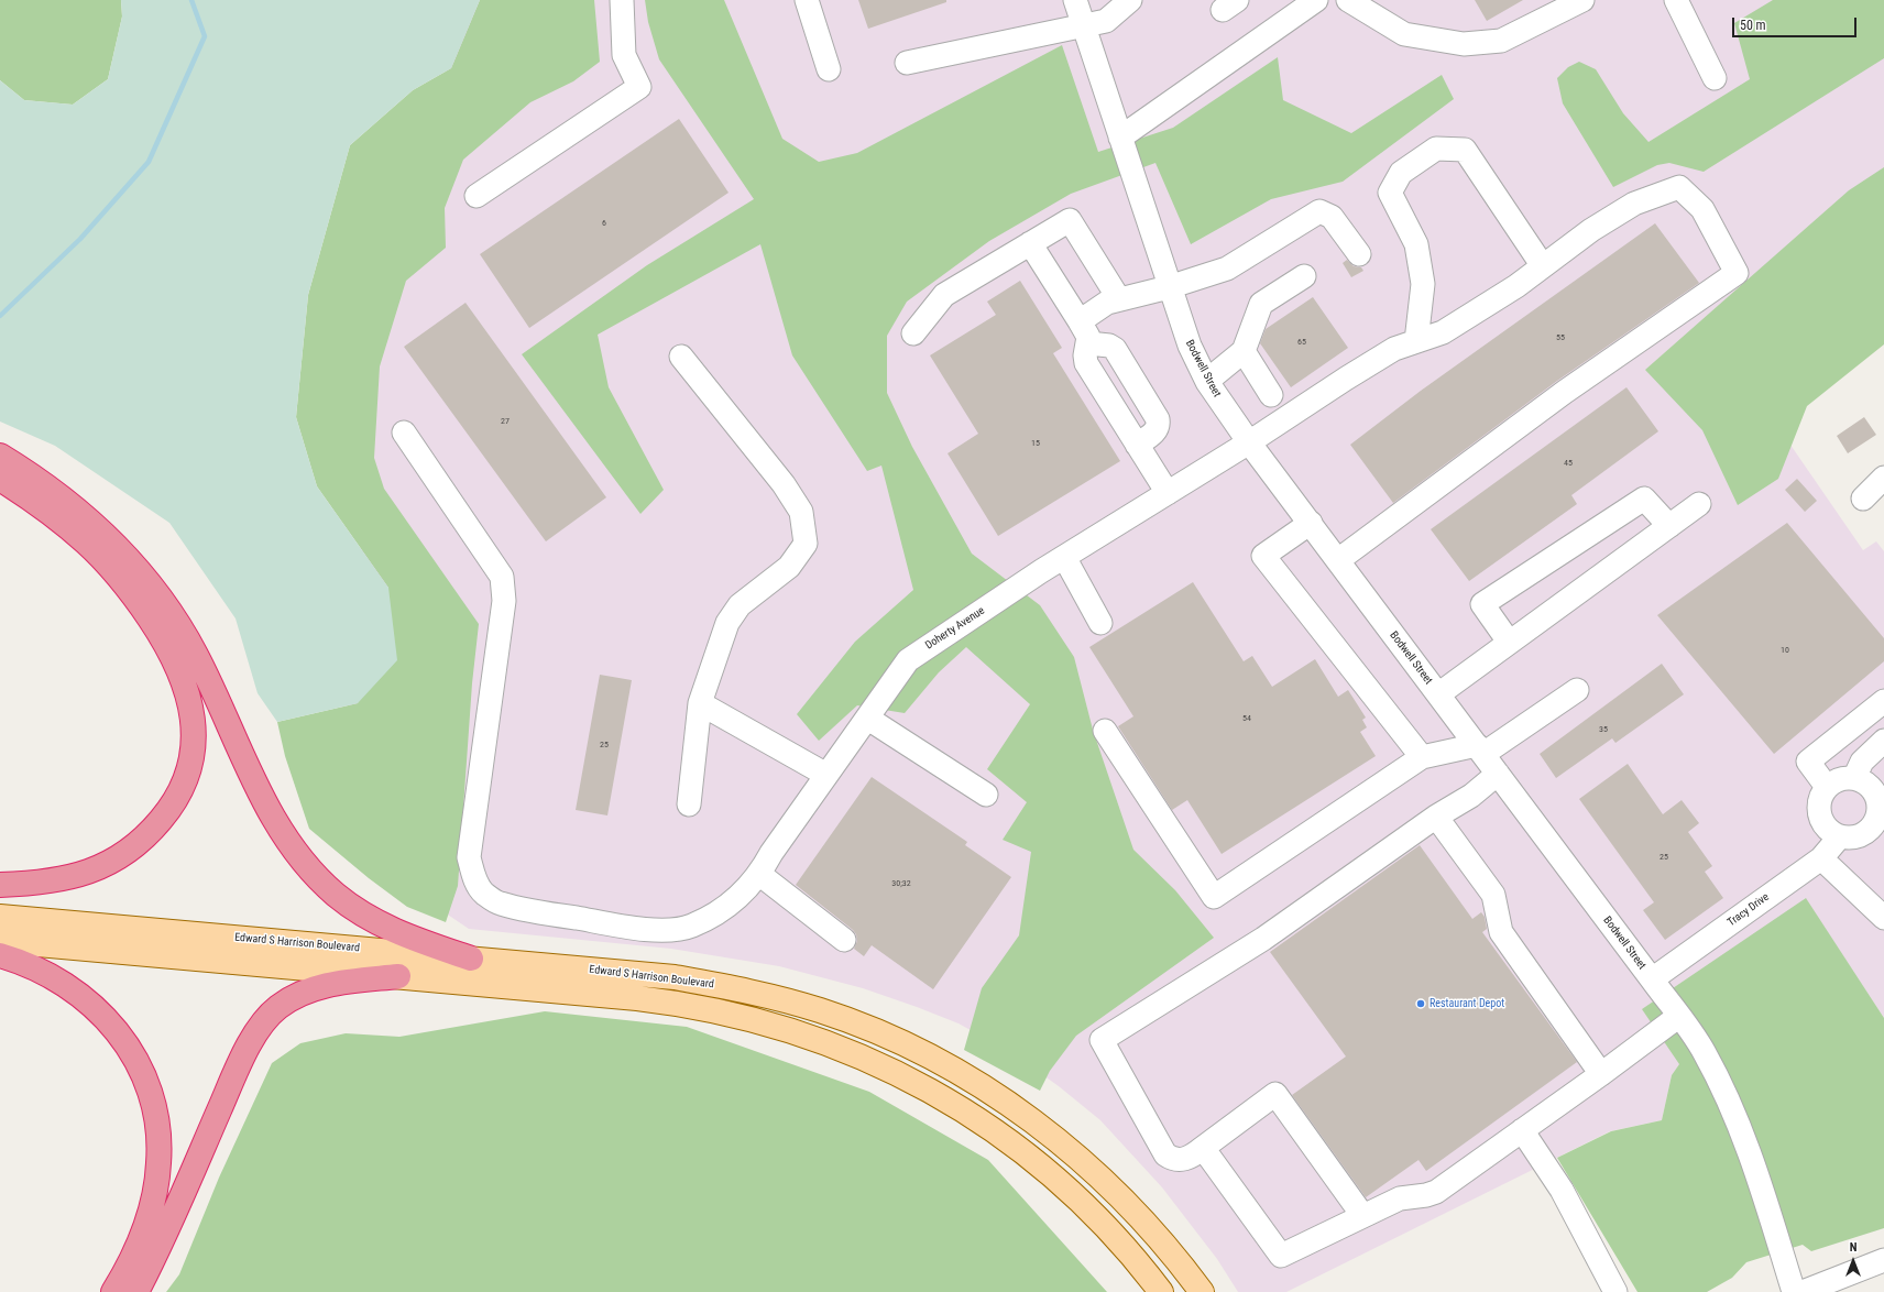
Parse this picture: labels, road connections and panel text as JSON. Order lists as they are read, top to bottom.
{
  "streets": {
    "main road": ["Edward S Harrison Boulevard"],
    "street": ["Bodwell Street", "Doherty Avenue", "Tracy Drive"]
  },
  "crossings": [
    ["Bodwell Street", "Doherty Avenue"],
    ["Bodwell Street", "Tracy Drive"]
  ],
  "places": ["Restaurant Depot"],
  "house_numbers": [
    "6",
    "55",
    "65",
    "27",
    "15",
    "45",
    "10",
    "54",
    "35",
    "25",
    "25",
    "30;32"
  ],
  "scale_bar": "50 m",
  "north": "top"
}
